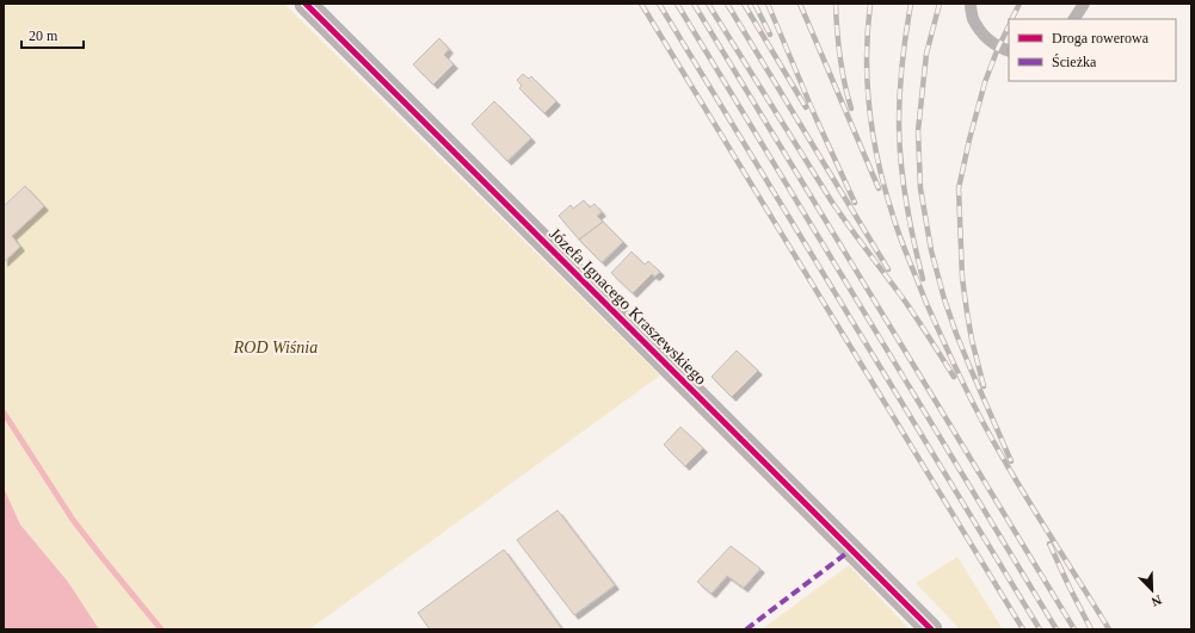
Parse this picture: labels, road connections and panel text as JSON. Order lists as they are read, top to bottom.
{
  "streets": {
    "street": ["Józefa Ignacego Kraszewskiego"]
  },
  "parks": ["ROD Wiśnia"],
  "legend": ["Droga rowerowa", "Ścieżka"],
  "scale_bar": "20 m",
  "north": "bottom right"
}
